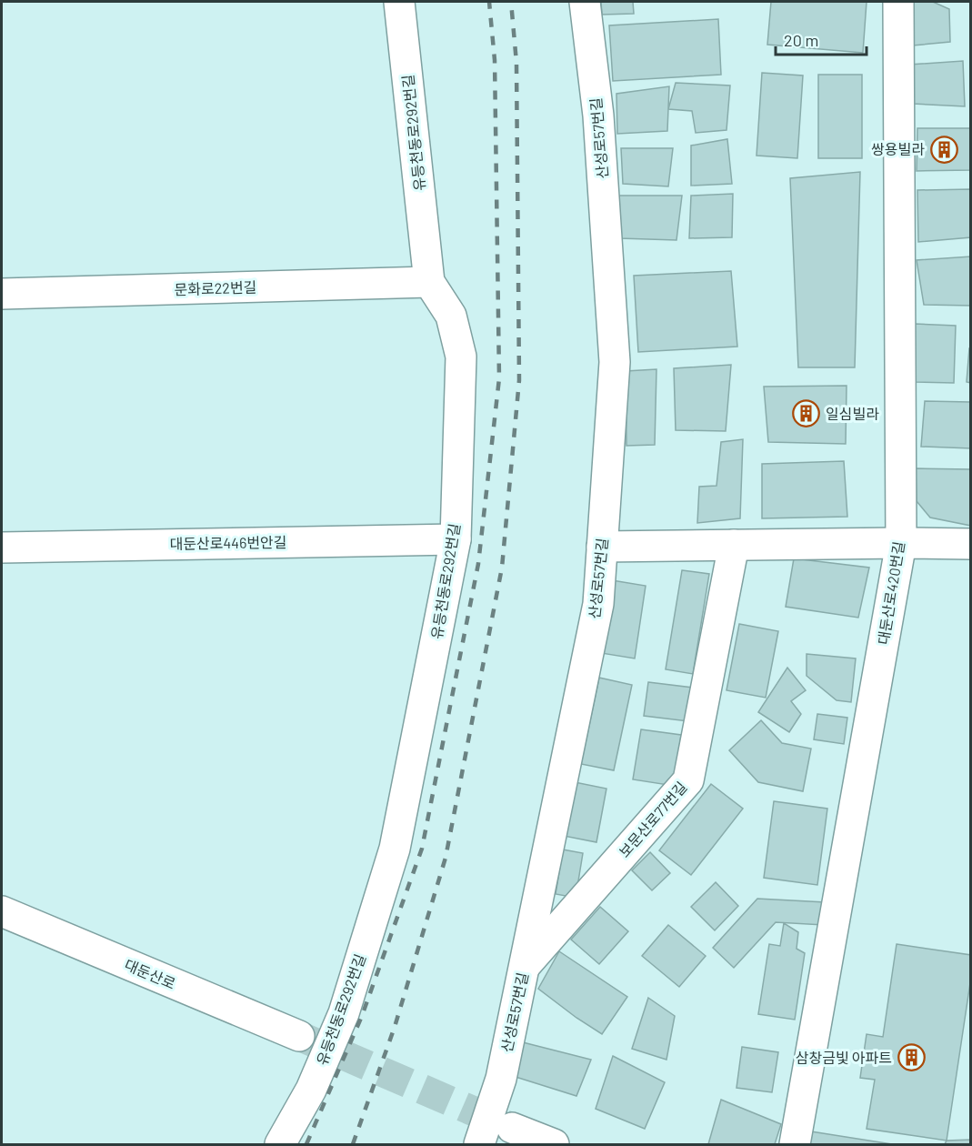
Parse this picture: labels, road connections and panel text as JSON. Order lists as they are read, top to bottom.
{
  "streets": {
    "street": [
      "유등천동로292번길",
      "산성로57번길",
      "문화로22번길",
      "대둔산로446번안길",
      "대둔산로420번길",
      "보문산로77번길",
      "대둔산로"
    ]
  },
  "crossings": [
    ["유등천동로292번길", "문화로22번길"],
    ["유등천동로292번길", "대둔산로446번안길"],
    ["산성로57번길", "보문산로77번길"]
  ],
  "places": {
    "building": ["쌍용빌라", "일심빌라", "삼창금빛 아파트"]
  },
  "scale_bar": "20 m"
}
